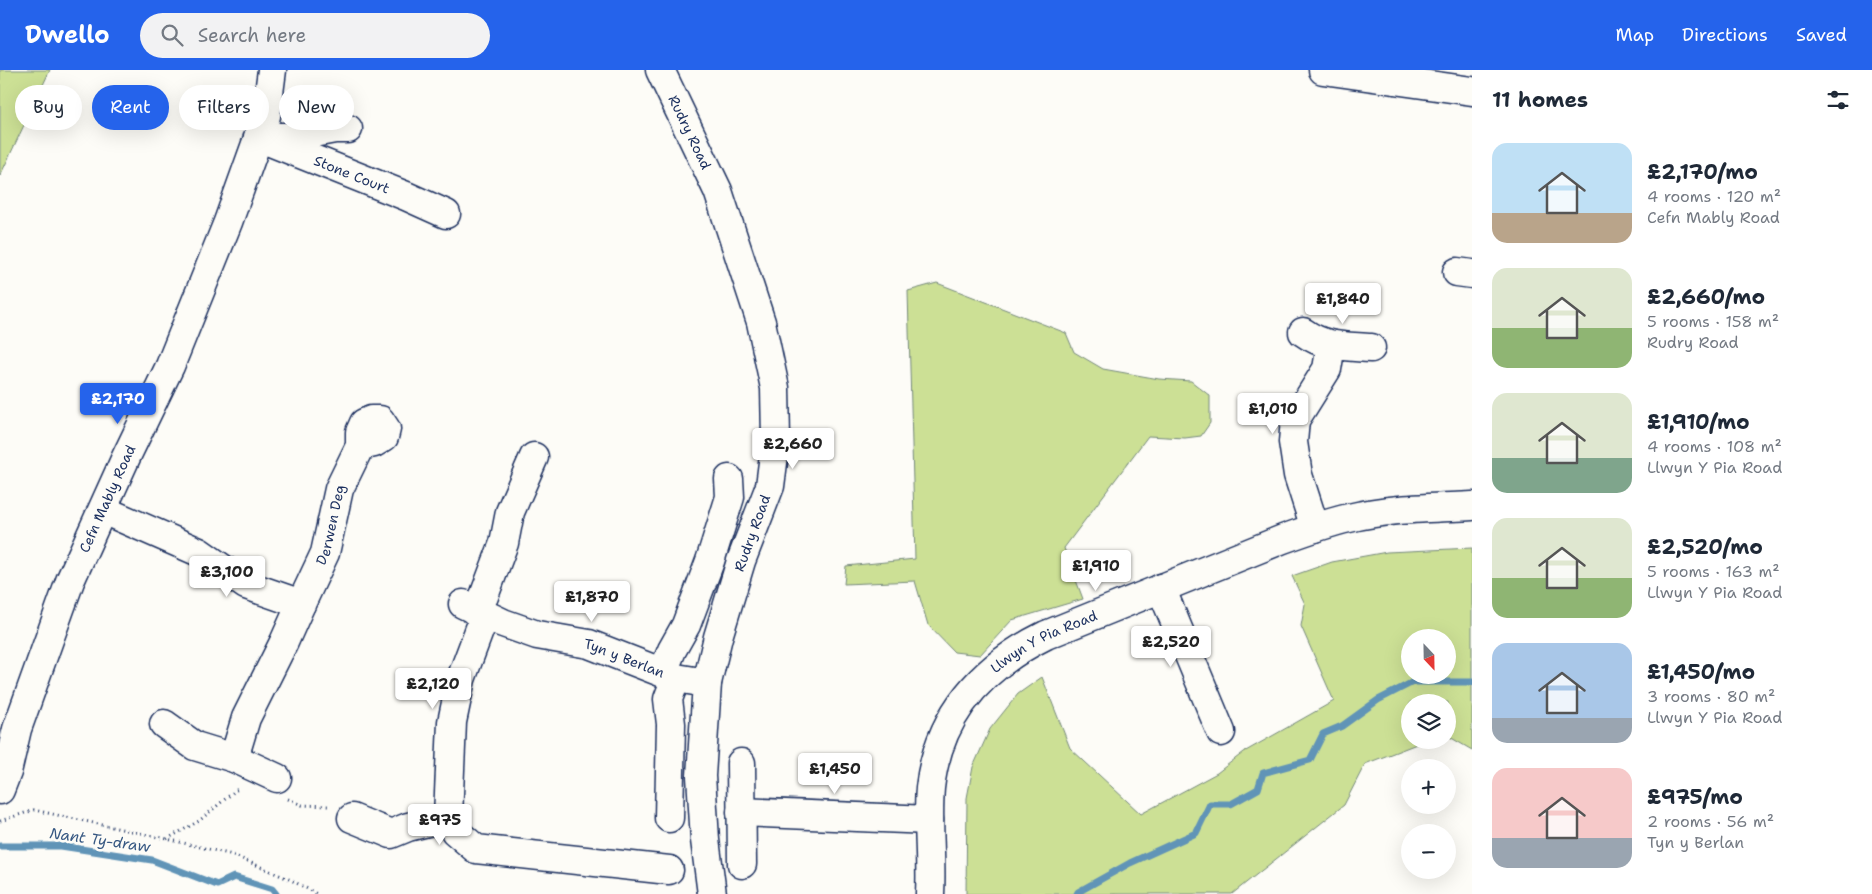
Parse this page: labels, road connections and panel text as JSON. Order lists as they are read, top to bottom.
{
  "streets": {
    "street": [
      "Rudry Road",
      "Stone Court",
      "Cefn Mably Road",
      "Derwen Deg",
      "Llwyn Y Pia Road",
      "Tyn y Berlan"
    ]
  },
  "crossings": [
    ["Rudry Road", "Tyn y Berlan"],
    ["Stone Court", "Cefn Mably Road"]
  ],
  "water": ["Nant Ty-draw"],
  "north": "bottom",
  "page": {
    "header": "Dwello",
    "search": "Search here",
    "nav": ["Map", "Directions", "Saved"],
    "heading": "11 homes",
    "chip": [
      "Buy",
      "Rent",
      "Filters",
      "New"
    ],
    "list": [
      {
        "name": "£2,170/mo",
        "note": "4 rooms · 120 m² · Cefn Mably Road"
      },
      {
        "name": "£2,660/mo",
        "note": "5 rooms · 158 m² · Rudry Road"
      },
      {
        "name": "£1,910/mo",
        "note": "4 rooms · 108 m² · Llwyn Y Pia Road"
      },
      {
        "name": "£2,520/mo",
        "note": "5 rooms · 163 m² · Llwyn Y Pia Road"
      },
      {
        "name": "£1,450/mo",
        "note": "3 rooms · 80 m² · Llwyn Y Pia Road"
      },
      {
        "name": "£975/mo",
        "note": "2 rooms · 56 m² · Tyn y Berlan"
      }
    ],
    "price": [
      "£1,840",
      "£2,170",
      "£1,010",
      "£2,660",
      "£1,910",
      "£3,100",
      "£1,870",
      "£2,520",
      "£2,120",
      "£1,450",
      "£975"
    ],
    "map_buttons": ["+", "−"]
  }
}
